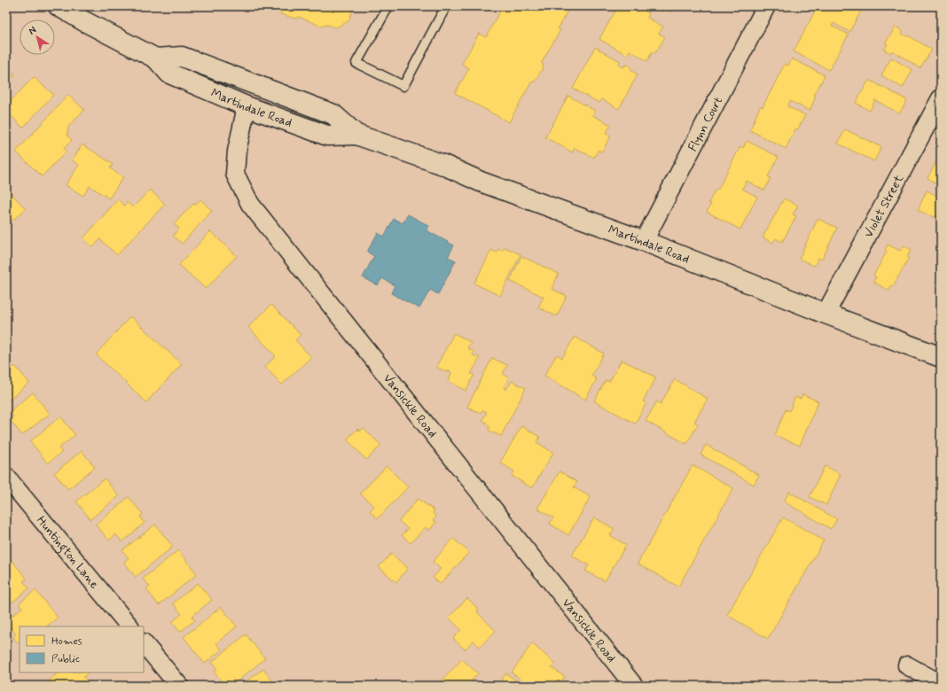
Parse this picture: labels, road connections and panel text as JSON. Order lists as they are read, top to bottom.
{
  "streets": {
    "main road": ["Martindale Road"],
    "street": [
      "Flynn Court",
      "Violet Street",
      "Vansickle Road",
      "Huntington Lane"
    ]
  },
  "crossings": [
    ["Martindale Road", "Flynn Court"],
    ["Martindale Road", "Violet Street"],
    ["Martindale Road", "Vansickle Road"]
  ],
  "legend": ["Homes", "Public"],
  "north": "top left"
}
